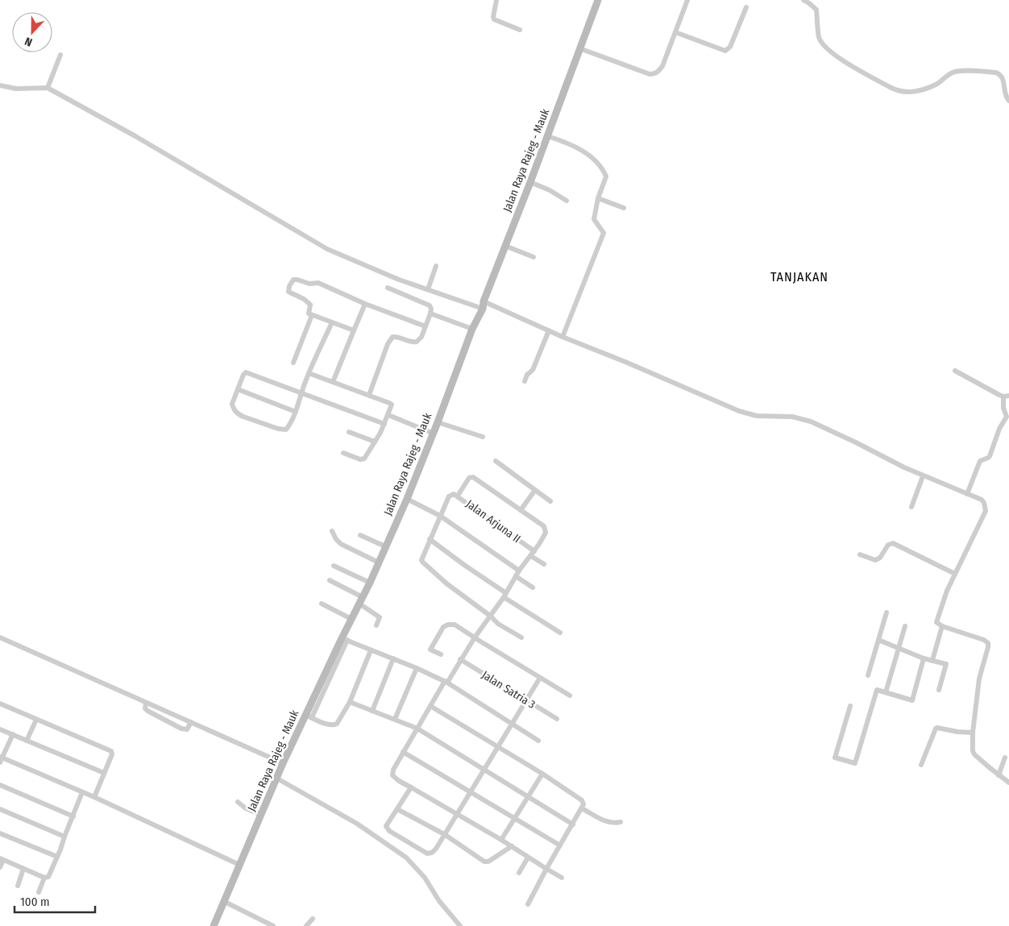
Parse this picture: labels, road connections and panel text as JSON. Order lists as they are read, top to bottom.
{
  "streets": {
    "main road": ["Jalan Raya Rajeg - Mauk"],
    "street": ["Jalan Arjuna II", "Jalan Satria 3"]
  },
  "districts": ["TANJAKAN"],
  "scale_bar": "100 m",
  "north": "bottom"
}
